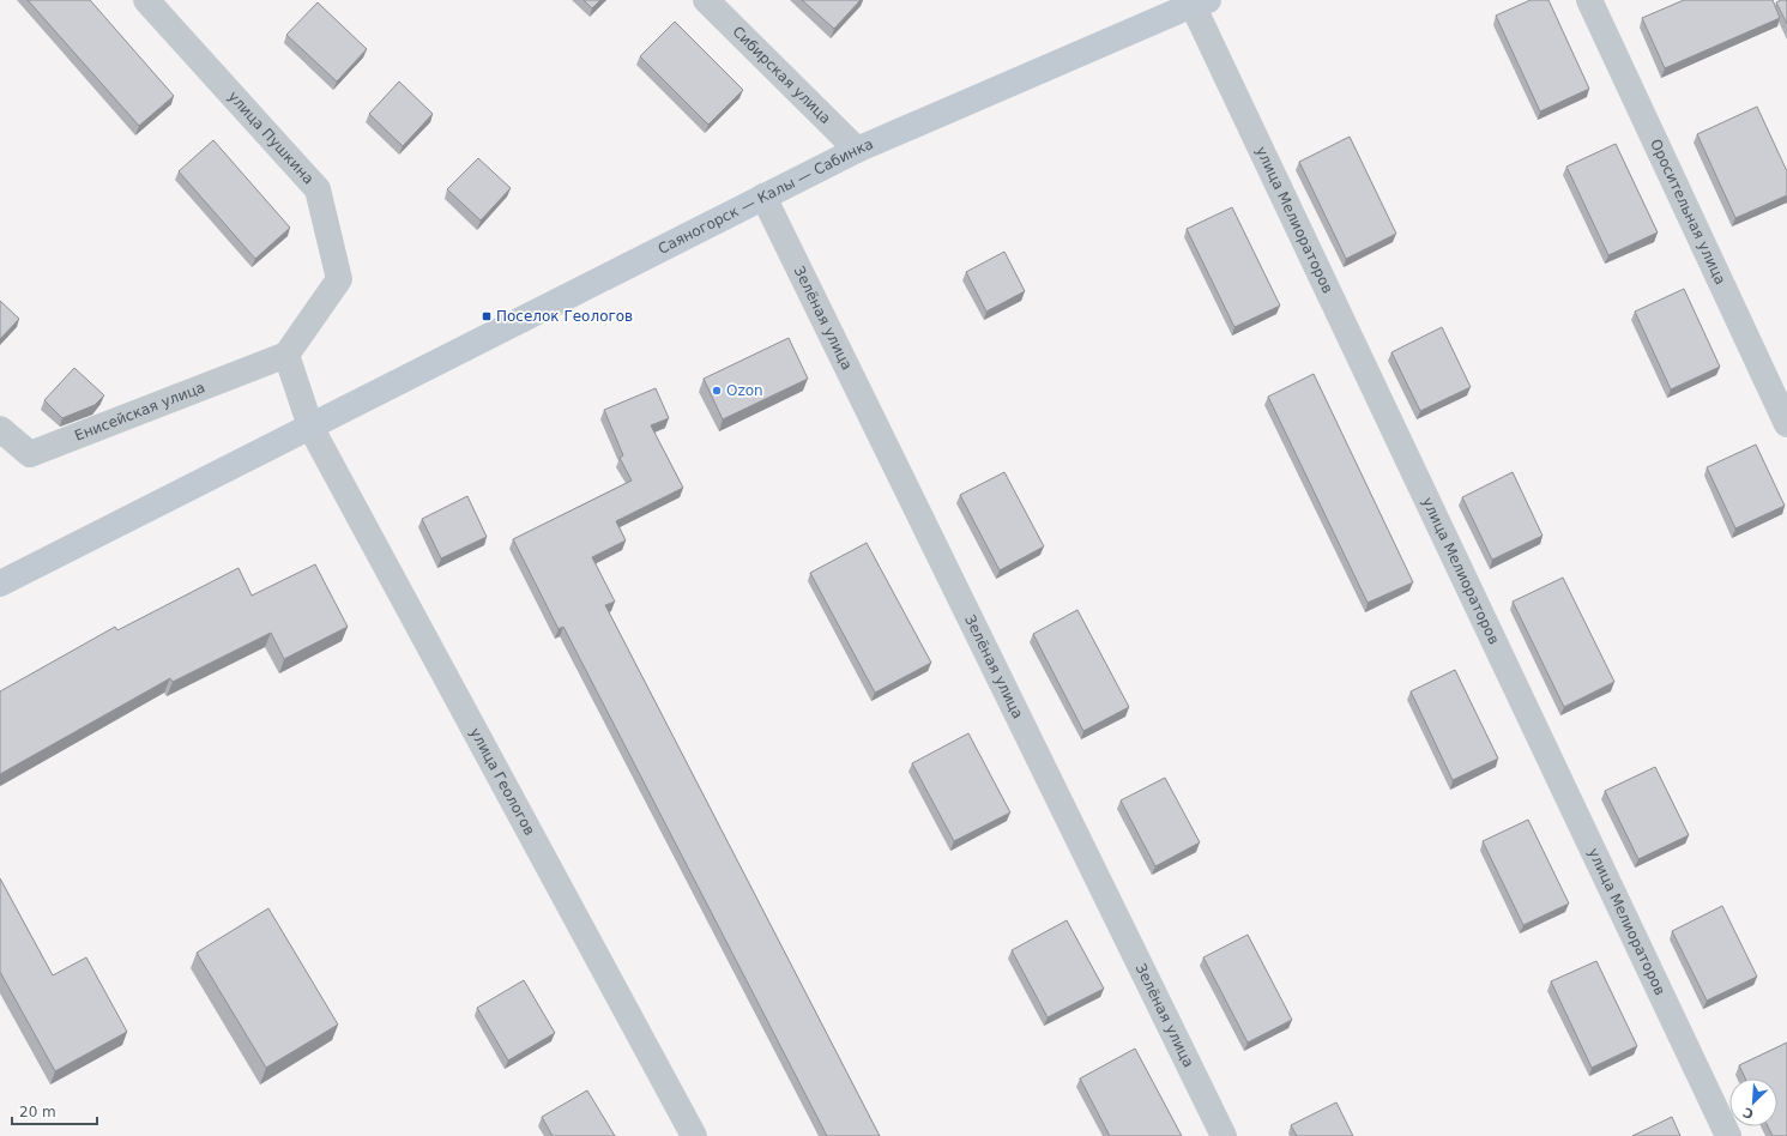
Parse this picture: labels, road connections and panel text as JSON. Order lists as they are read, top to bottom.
{
  "streets": {
    "street": [
      "Сибирская улица",
      "улица Пушкина",
      "Саяногорск — Калы — Сабинка",
      "Оросительная улица",
      "улица Мелиораторов",
      "Зелёная улица",
      "Енисейская улица",
      "улица Геологов"
    ]
  },
  "crossings": [
    ["Сибирская улица", "Саяногорск — Калы — Сабинка"],
    ["улица Пушкина", "Енисейская улица"],
    ["Саяногорск — Калы — Сабинка", "улица Мелиораторов"],
    ["Саяногорск — Калы — Сабинка", "Зелёная улица"],
    ["Саяногорск — Калы — Сабинка", "улица Геологов"]
  ],
  "places": {
    "transit": ["Поселок Геологов"],
    "other": ["Ozon"]
  },
  "scale_bar": "20 m",
  "north": "bottom left"
}
